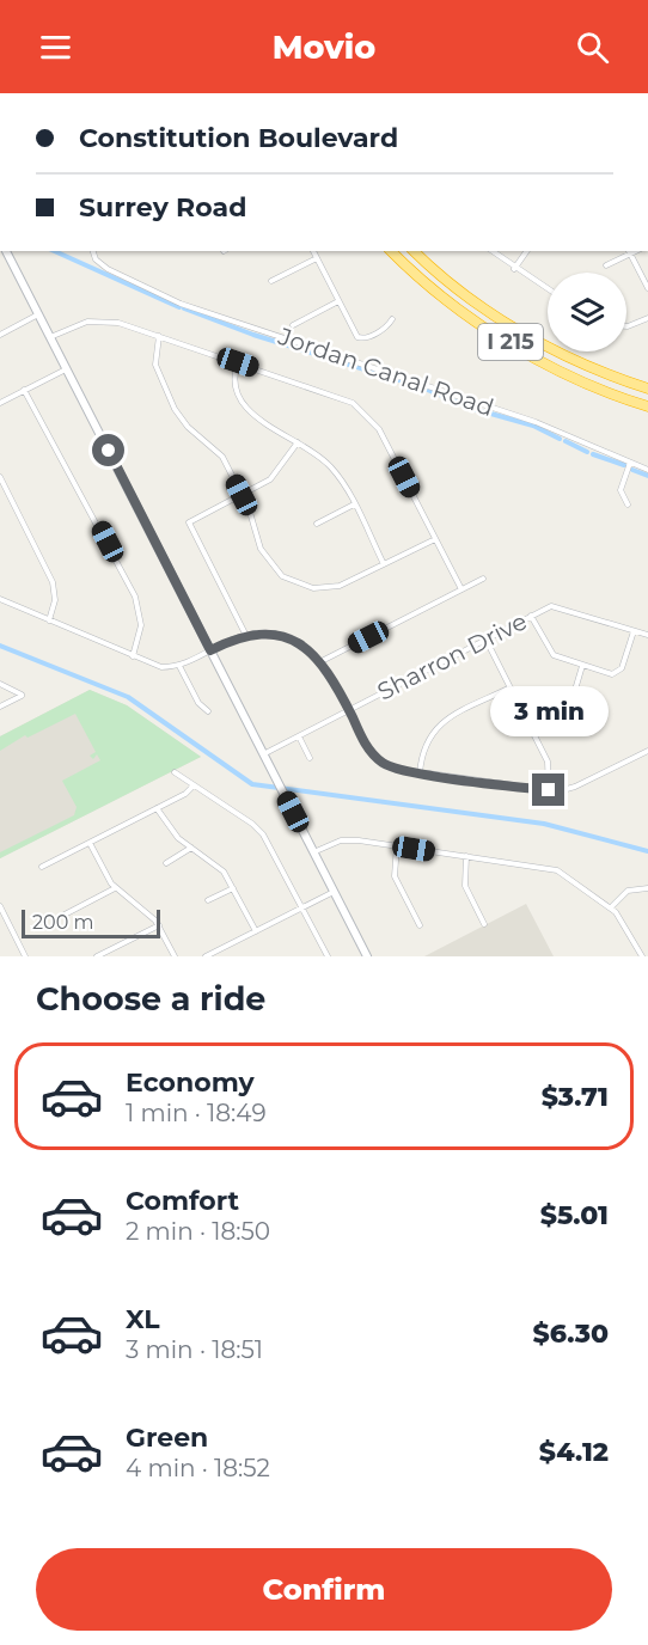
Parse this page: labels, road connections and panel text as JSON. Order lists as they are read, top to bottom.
{
  "streets": {
    "highway": ["I 215"],
    "street": ["Jordan Canal Road", "Sharron Drive"]
  },
  "scale_bar": "200 m",
  "page": {
    "header": "Movio",
    "banner": ["Constitution Boulevard", "Surrey Road"],
    "bubble": "3 min",
    "scale": "200 m",
    "heading": "Choose a ride",
    "list": [
      {
        "name": "Economy",
        "note": "1 min · 18:49",
        "value": "$3.71"
      },
      {
        "name": "Comfort",
        "note": "2 min · 18:50",
        "value": "$5.01"
      },
      {
        "name": "XL",
        "note": "3 min · 18:51",
        "value": "$6.30"
      },
      {
        "name": "Green",
        "note": "4 min · 18:52",
        "value": "$4.12"
      }
    ],
    "buttons": "Confirm"
  }
}
